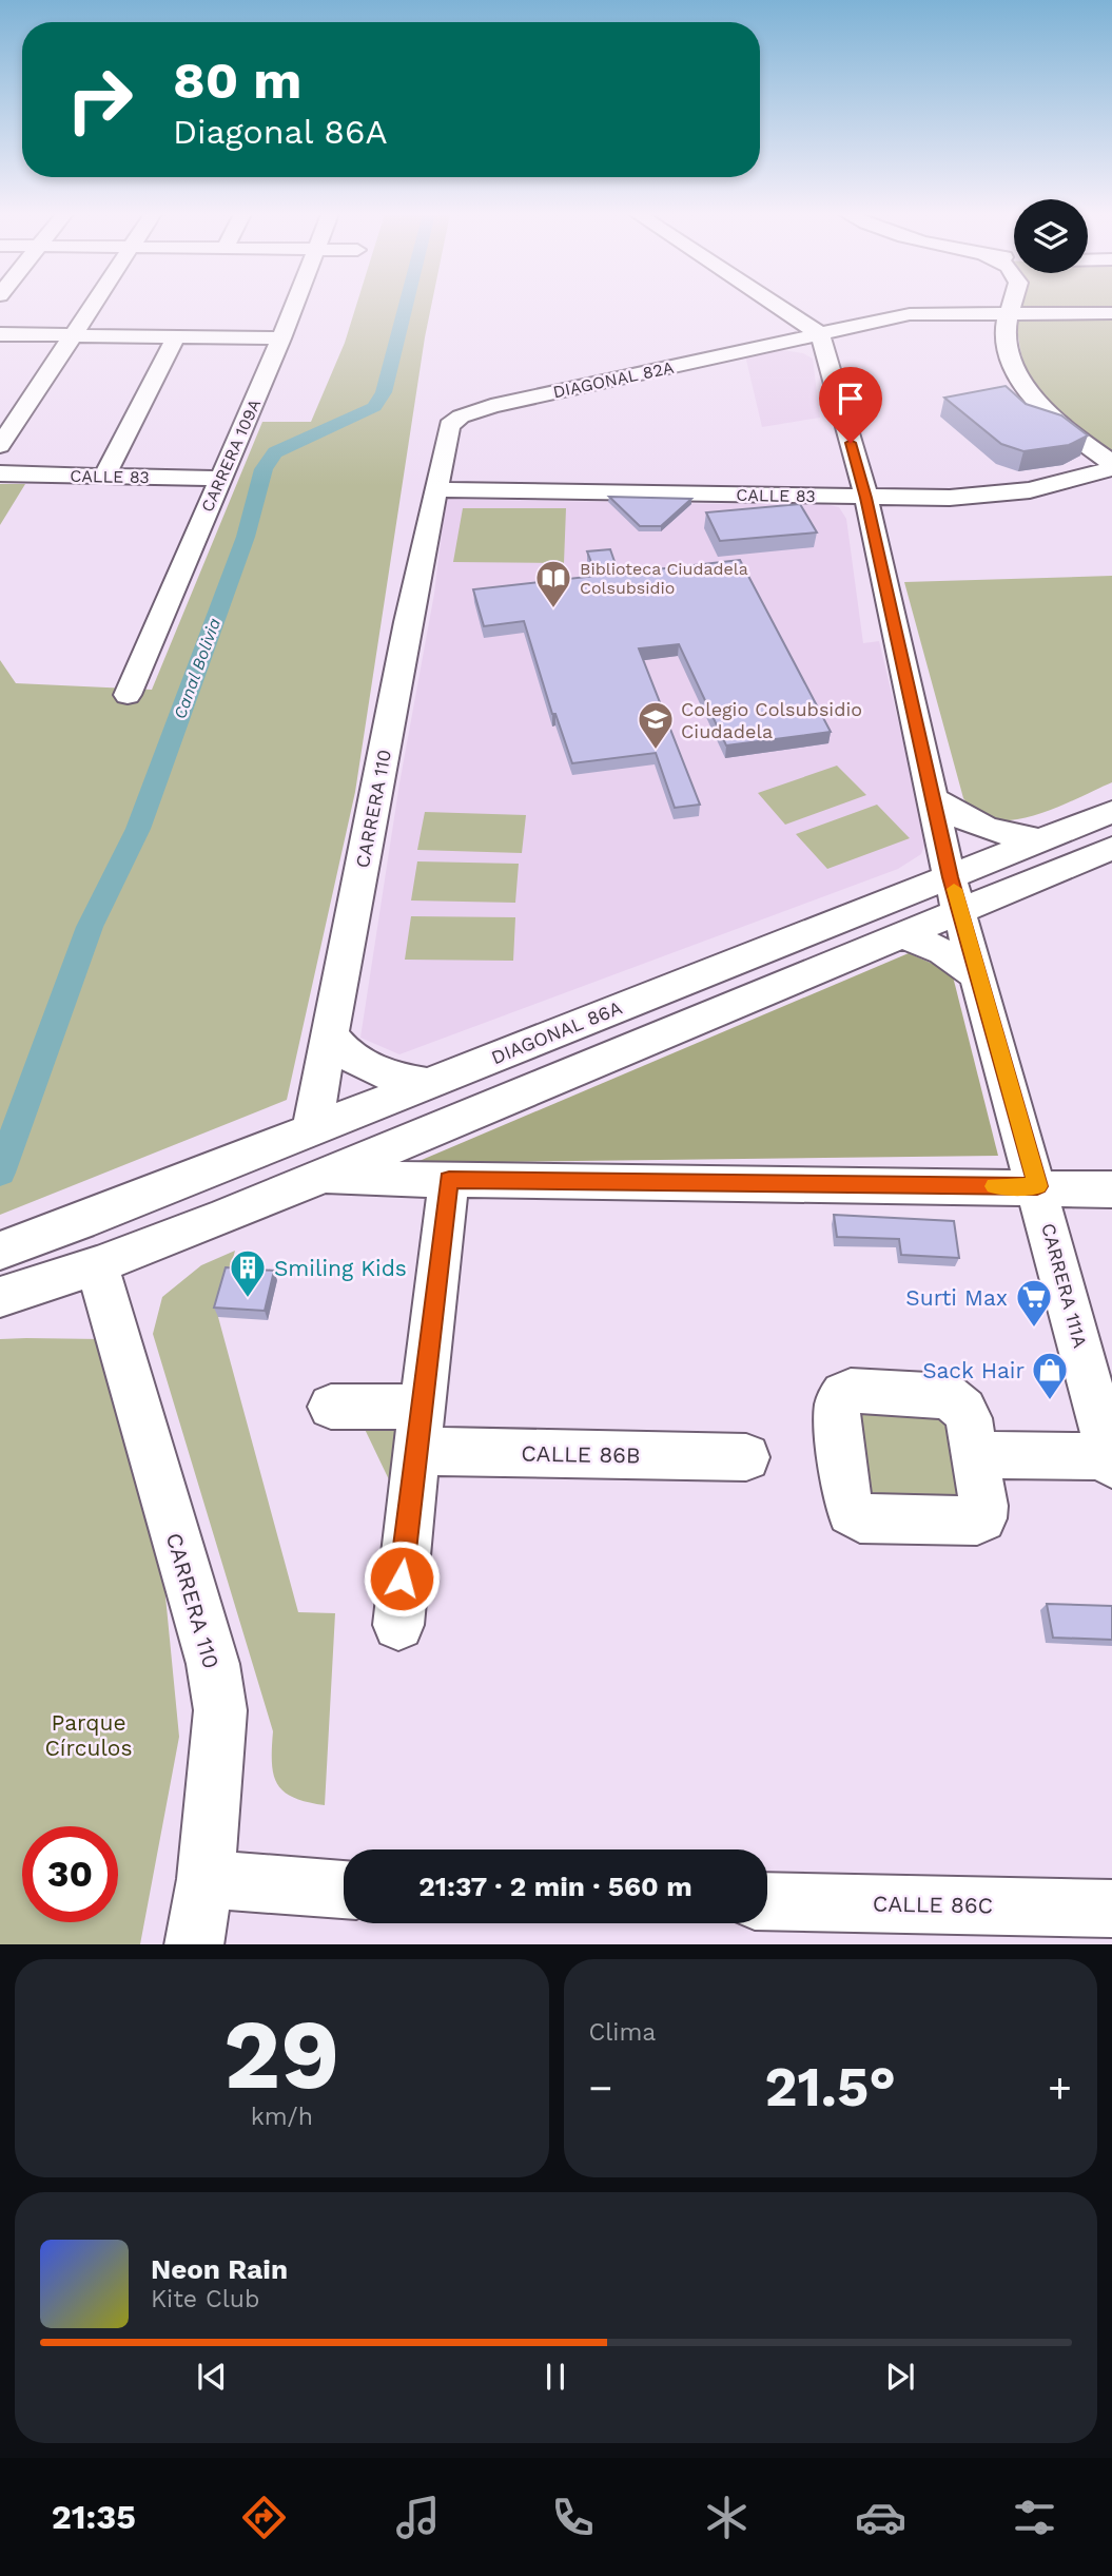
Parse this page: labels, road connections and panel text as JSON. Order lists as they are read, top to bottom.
{
  "streets": {
    "street": [
      "DIAGONAL 82A",
      "CARRERA 109A",
      "CALLE 83",
      "CARRERA 110",
      "DIAGONAL 86A",
      "CARRERA 111A",
      "CALLE 86B",
      "CALLE 86C"
    ]
  },
  "crossings": [
    ["DIAGONAL 82A", "CALLE 83"],
    ["DIAGONAL 82A", "CARRERA 110"],
    ["DIAGONAL 82A", "CARRERA 111A"],
    ["CARRERA 109A", "CALLE 83"],
    ["CALLE 83", "CARRERA 110"],
    ["CALLE 83", "CARRERA 111A"],
    ["CARRERA 110", "DIAGONAL 86A"],
    ["DIAGONAL 86A", "CARRERA 111A"]
  ],
  "water": ["Canal Bolivia"],
  "parks": ["Parque Círculos"],
  "places": {
    "library": ["Biblioteca Ciudadela Colsubsidio"],
    "school or university": ["Colegio Colsubsidio Ciudadela"],
    "building": ["Smiling Kids"],
    "supermarket": ["Surti Max"],
    "shop": ["Sack Hair"]
  },
  "page": {
    "turn": ["80 m", "Diagonal 86A"],
    "limit": "30",
    "trip": "21:37 · 2 min · 560 m",
    "tile": [
      ["29", "km/h"],
      "Clima"
    ],
    "heat": ["−", "21.5°", "+"],
    "song": ["Neon Rain", "Kite Club"],
    "tabs": "21:35"
  }
}
